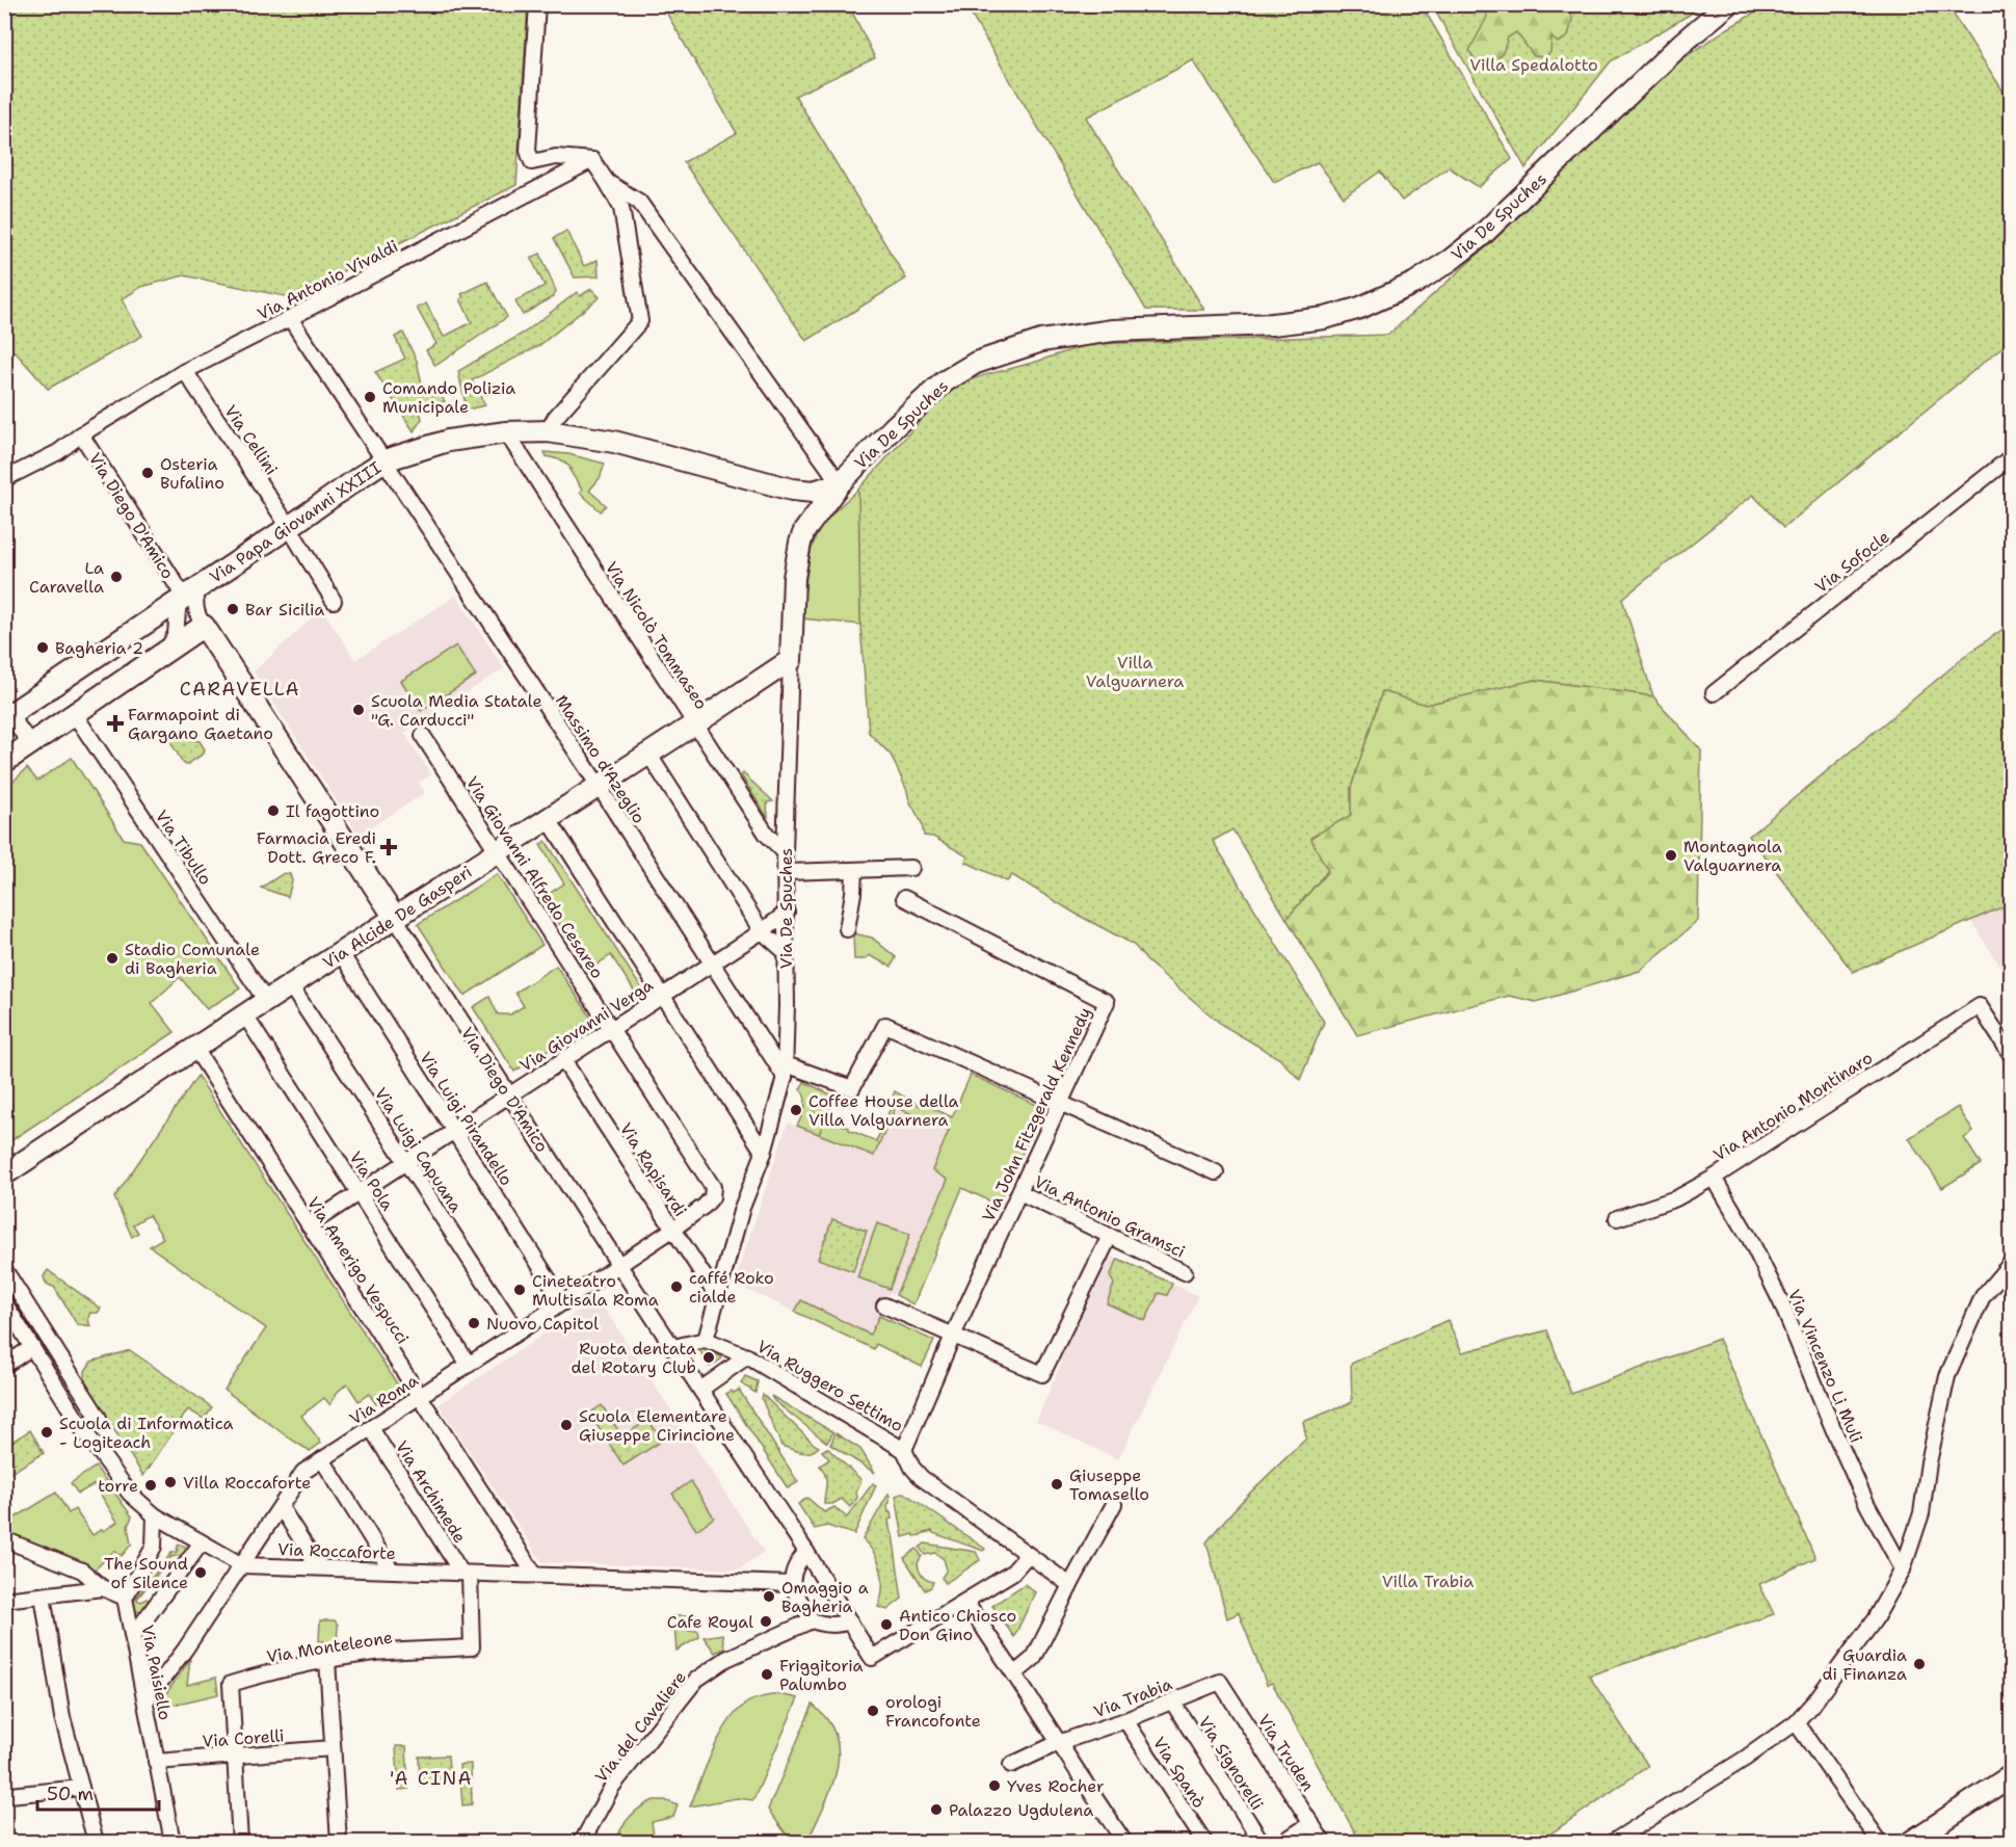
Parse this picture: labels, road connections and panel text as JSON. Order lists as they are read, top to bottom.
{
  "streets": {
    "street": [
      "Via De Spuches",
      "Via Antonio Vivaldi",
      "Via Cellini",
      "Via Diego D'Amico",
      "Via Papa Giovanni XXIII",
      "Via Sofocle",
      "Via Nicolò Tommaseo",
      "Massimo d'Azeglio",
      "Via Tibullo",
      "Via Giovanni Alfredo Cesareo",
      "Via Alcide De Gasperi",
      "Via Giovanni Verga",
      "Via Antonio Montinaro",
      "Via John Fitzgerald Kennedy",
      "Via Luigi Pirandello",
      "Via Luigi Capuana",
      "Via Rapisardi",
      "Via Pola",
      "Via Antonio Gramsci",
      "Via Amerigo Vespucci",
      "Via Vincenzo Li Muli",
      "Via Ruggero Settimo",
      "Via Roma",
      "Via Archimede",
      "Via Roccaforte",
      "Via Monteleone",
      "Via Paisiello",
      "Via Trabia",
      "Via del Cavaliere",
      "Via Corelli",
      "Via Truden",
      "Via Signorelli",
      "Via Spanò"
    ]
  },
  "crossings": [
    ["Via De Spuches", "Via Papa Giovanni XXIII"],
    ["Via De Spuches", "Via Nicolò Tommaseo"],
    ["Via De Spuches", "Massimo d'Azeglio"],
    ["Via De Spuches", "Via Alcide De Gasperi"],
    ["Via De Spuches", "Via Giovanni Verga"],
    ["Via De Spuches", "Via Rapisardi"],
    ["Via De Spuches", "Via Ruggero Settimo"],
    ["Via Antonio Vivaldi", "Via Cellini"],
    ["Via Antonio Vivaldi", "Via Diego D'Amico"],
    ["Via Antonio Vivaldi", "Massimo d'Azeglio"],
    ["Via Cellini", "Via Papa Giovanni XXIII"],
    ["Via Diego D'Amico", "Via Papa Giovanni XXIII"],
    ["Via Diego D'Amico", "Via Alcide De Gasperi"],
    ["Via Diego D'Amico", "Via Giovanni Verga"],
    ["Via Diego D'Amico", "Via Roma"],
    ["Via Papa Giovanni XXIII", "Via Nicolò Tommaseo"],
    ["Via Papa Giovanni XXIII", "Massimo d'Azeglio"],
    ["Via Nicolò Tommaseo", "Via Alcide De Gasperi"],
    ["Massimo d'Azeglio", "Via Alcide De Gasperi"],
    ["Massimo d'Azeglio", "Via Giovanni Verga"],
    ["Via Tibullo", "Via Alcide De Gasperi"],
    ["Via Giovanni Alfredo Cesareo", "Via Alcide De Gasperi"],
    ["Via Giovanni Alfredo Cesareo", "Via Giovanni Verga"],
    ["Via Giovanni Alfredo Cesareo", "Via Roma"],
    ["Via Alcide De Gasperi", "Via Luigi Pirandello"],
    ["Via Alcide De Gasperi", "Via Luigi Capuana"],
    ["Via Alcide De Gasperi", "Via Pola"],
    ["Via Alcide De Gasperi", "Via Amerigo Vespucci"],
    ["Via Giovanni Verga", "Via Luigi Pirandello"],
    ["Via Giovanni Verga", "Via Luigi Capuana"],
    ["Via Giovanni Verga", "Via Rapisardi"],
    ["Via Giovanni Verga", "Via Pola"],
    ["Via Giovanni Verga", "Via Amerigo Vespucci"],
    ["Via Antonio Montinaro", "Via Vincenzo Li Muli"],
    ["Via John Fitzgerald Kennedy", "Via Antonio Gramsci"],
    ["Via John Fitzgerald Kennedy", "Via Ruggero Settimo"],
    ["Via Luigi Pirandello", "Via Roma"],
    ["Via Luigi Capuana", "Via Roma"],
    ["Via Rapisardi", "Via Roma"],
    ["Via Pola", "Via Roma"],
    ["Via Amerigo Vespucci", "Via Roma"],
    ["Via Amerigo Vespucci", "Via Roccaforte"],
    ["Via Roma", "Via Archimede"],
    ["Via Roma", "Via Roccaforte"],
    ["Via Roma", "Via Paisiello"],
    ["Via Archimede", "Via Roccaforte"],
    ["Via Archimede", "Via Monteleone"],
    ["Via Roccaforte", "Via Monteleone"],
    ["Via Monteleone", "Via Corelli"],
    ["Via Paisiello", "Via Corelli"],
    ["Via Trabia", "Via Truden"],
    ["Via Trabia", "Via Signorelli"],
    ["Via Trabia", "Via Spanò"]
  ],
  "districts": ["CARAVELLA", "'A CINA"],
  "parks": ["Villa Spedalotto", "Villa Valguarnera", "Villa Trabia"],
  "places": {
    "other": [
      "Comando Polizia Municipale",
      "Osteria Bufalino",
      "La Caravella",
      "Bar Sicilia",
      "Bagheria 2",
      "Scuola Media Statale \"G. Carducci\"",
      "Il fagottino",
      "Montagnola Valguarnera",
      "Stadio Comunale di Bagheria",
      "Coffee House della Villa Valguarnera",
      "caffé Roko cialde",
      "Cineteatro Multisala Roma",
      "Nuovo Capitol",
      "Ruota dentata del Rotary Club",
      "Scuola Elementare Giuseppe Cirincione",
      "Scuola di Informatica - Logiteach",
      "Villa Roccaforte",
      "Giuseppe Tomasello",
      "torre",
      "The Sound of Silence",
      "Omaggio a Bagheria",
      "Cafe Royal",
      "Antico Chiosco Don Gino",
      "Guardia di Finanza",
      "Friggitoria Palumbo",
      "orologi Francofonte",
      "Yves Rocher",
      "Palazzo Ugdulena"
    ],
    "health": ["Farmapoint di Gargano Gaetano", "Farmacia Eredi Dott. Greco F."]
  },
  "scale_bar": "50 m"
}
